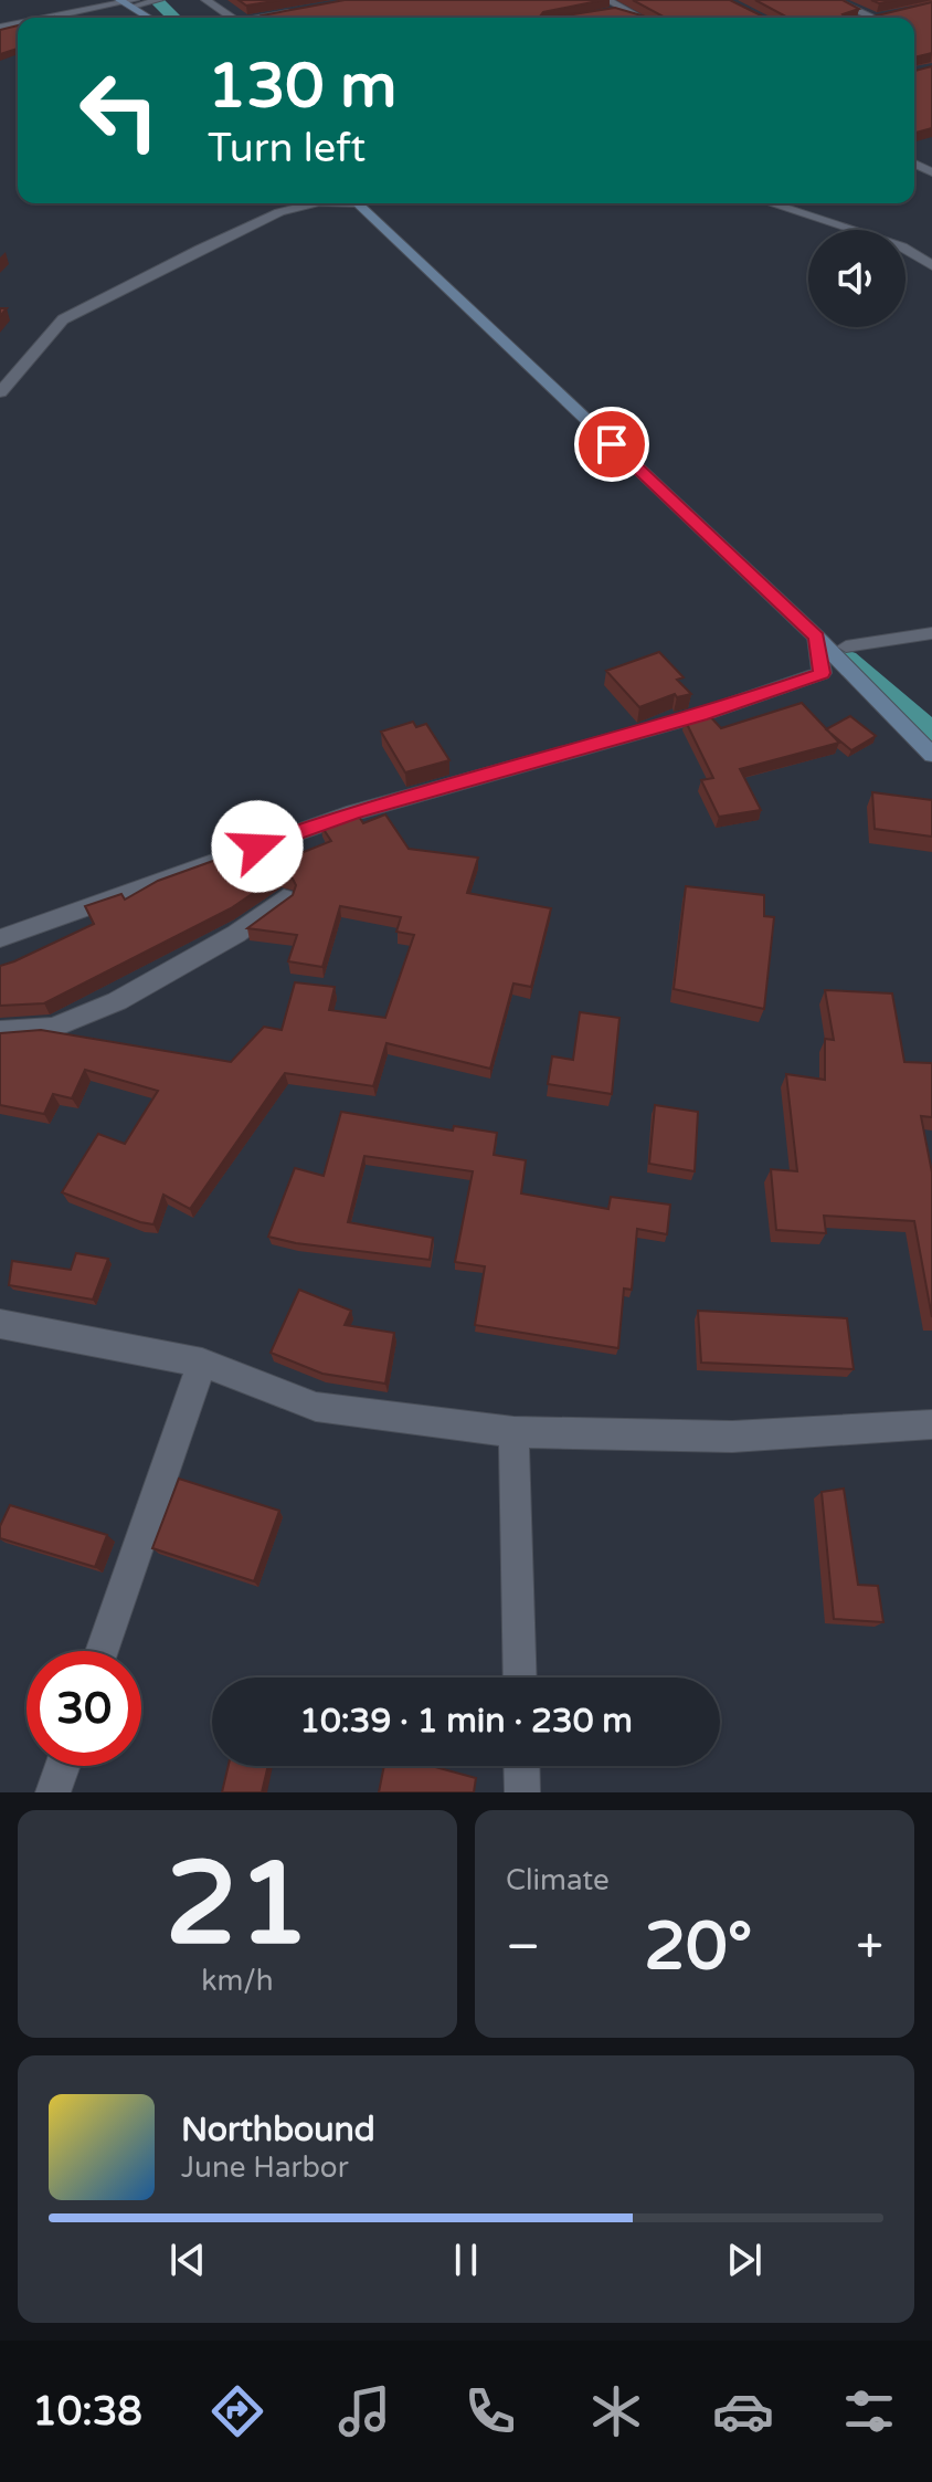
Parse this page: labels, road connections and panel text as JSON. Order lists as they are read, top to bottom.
{
  "page": {
    "turn": ["130 m", "Turn left"],
    "limit": "30",
    "trip": "10:39 · 1 min · 230 m",
    "tile": [
      ["21", "km/h"],
      "Climate"
    ],
    "heat": ["−", "20°", "+"],
    "song": ["Northbound", "June Harbor"],
    "tabs": "10:38"
  }
}
